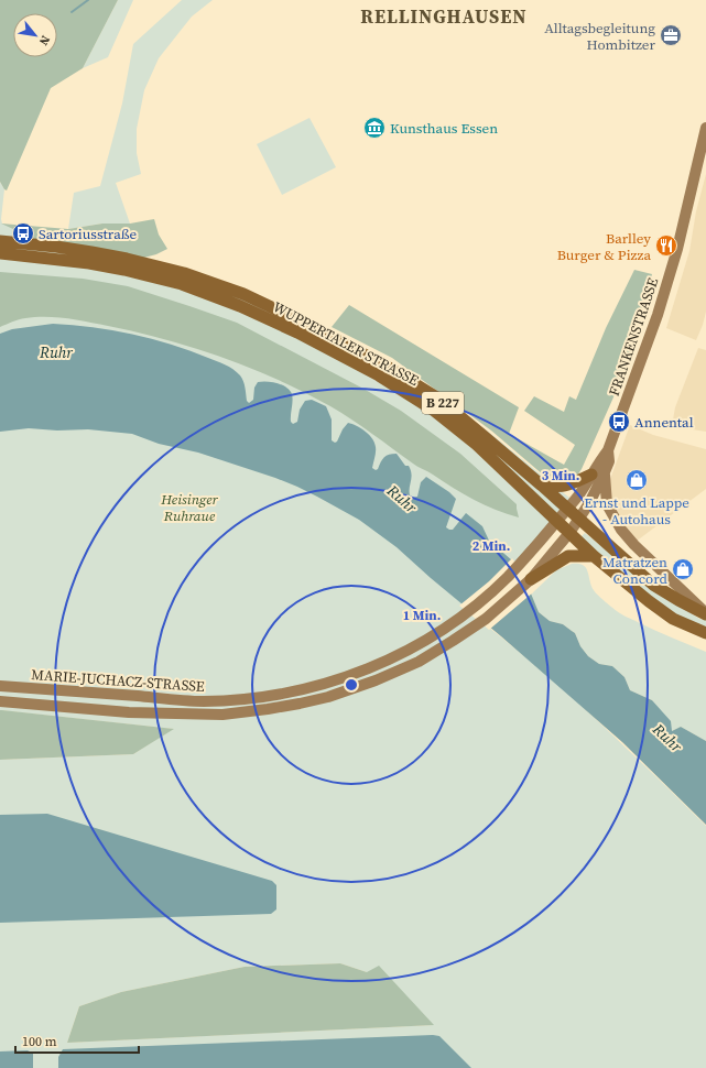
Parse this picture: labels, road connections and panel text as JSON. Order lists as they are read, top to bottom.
{
  "streets": {
    "main road": [
      "FRANKENSTRASSE",
      "WUPPERTALER STRASSE",
      "B 227",
      "MARIE-JUCHACZ-STRASSE"
    ]
  },
  "crossings": [
    ["FRANKENSTRASSE", "WUPPERTALER STRASSE"],
    ["FRANKENSTRASSE", "MARIE-JUCHACZ-STRASSE"]
  ],
  "districts": ["RELLINGHAUSEN"],
  "water": ["Ruhr"],
  "parks": ["Heisinger Ruhraue"],
  "places": {
    "office": ["Alltagsbegleitung Hombitzer"],
    "museum": ["Kunsthaus Essen"],
    "bus stop": ["Sartoriusstraße", "Annental"],
    "restaurant": ["Barlley Burger & Pizza"],
    "shop": ["Ernst und Lappe - Autohaus", "Matratzen Concord"]
  },
  "scale_bar": "100 m",
  "north": "bottom right",
  "rings": ["3 Min.", "2 Min.", "1 Min."]
}
